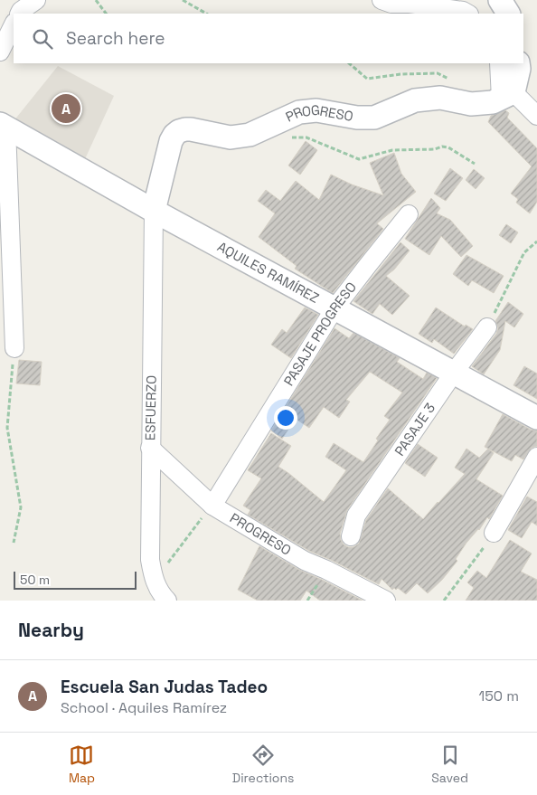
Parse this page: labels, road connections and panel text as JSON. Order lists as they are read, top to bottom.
{
  "streets": {
    "street": [
      "PROGRESO",
      "AQUILES RAMÍREZ",
      "PASAJE PROGRESO",
      "ESFUERZO",
      "PASAJE 3"
    ]
  },
  "crossings": [
    ["PROGRESO", "AQUILES RAMÍREZ"],
    ["PROGRESO", "PASAJE PROGRESO"],
    ["PROGRESO", "ESFUERZO"],
    ["AQUILES RAMÍREZ", "PASAJE PROGRESO"],
    ["AQUILES RAMÍREZ", "ESFUERZO"],
    ["AQUILES RAMÍREZ", "PASAJE 3"]
  ],
  "scale_bar": "50 m",
  "page": {
    "search": "Search here",
    "pins": "A",
    "scale": "50 m",
    "heading": "Nearby",
    "list": [
      {
        "mark": "A",
        "name": "Escuela San Judas Tadeo",
        "note": "School · Aquiles Ramírez",
        "value": "150 m"
      }
    ],
    "nav": ["Map", "Directions", "Saved"]
  }
}
